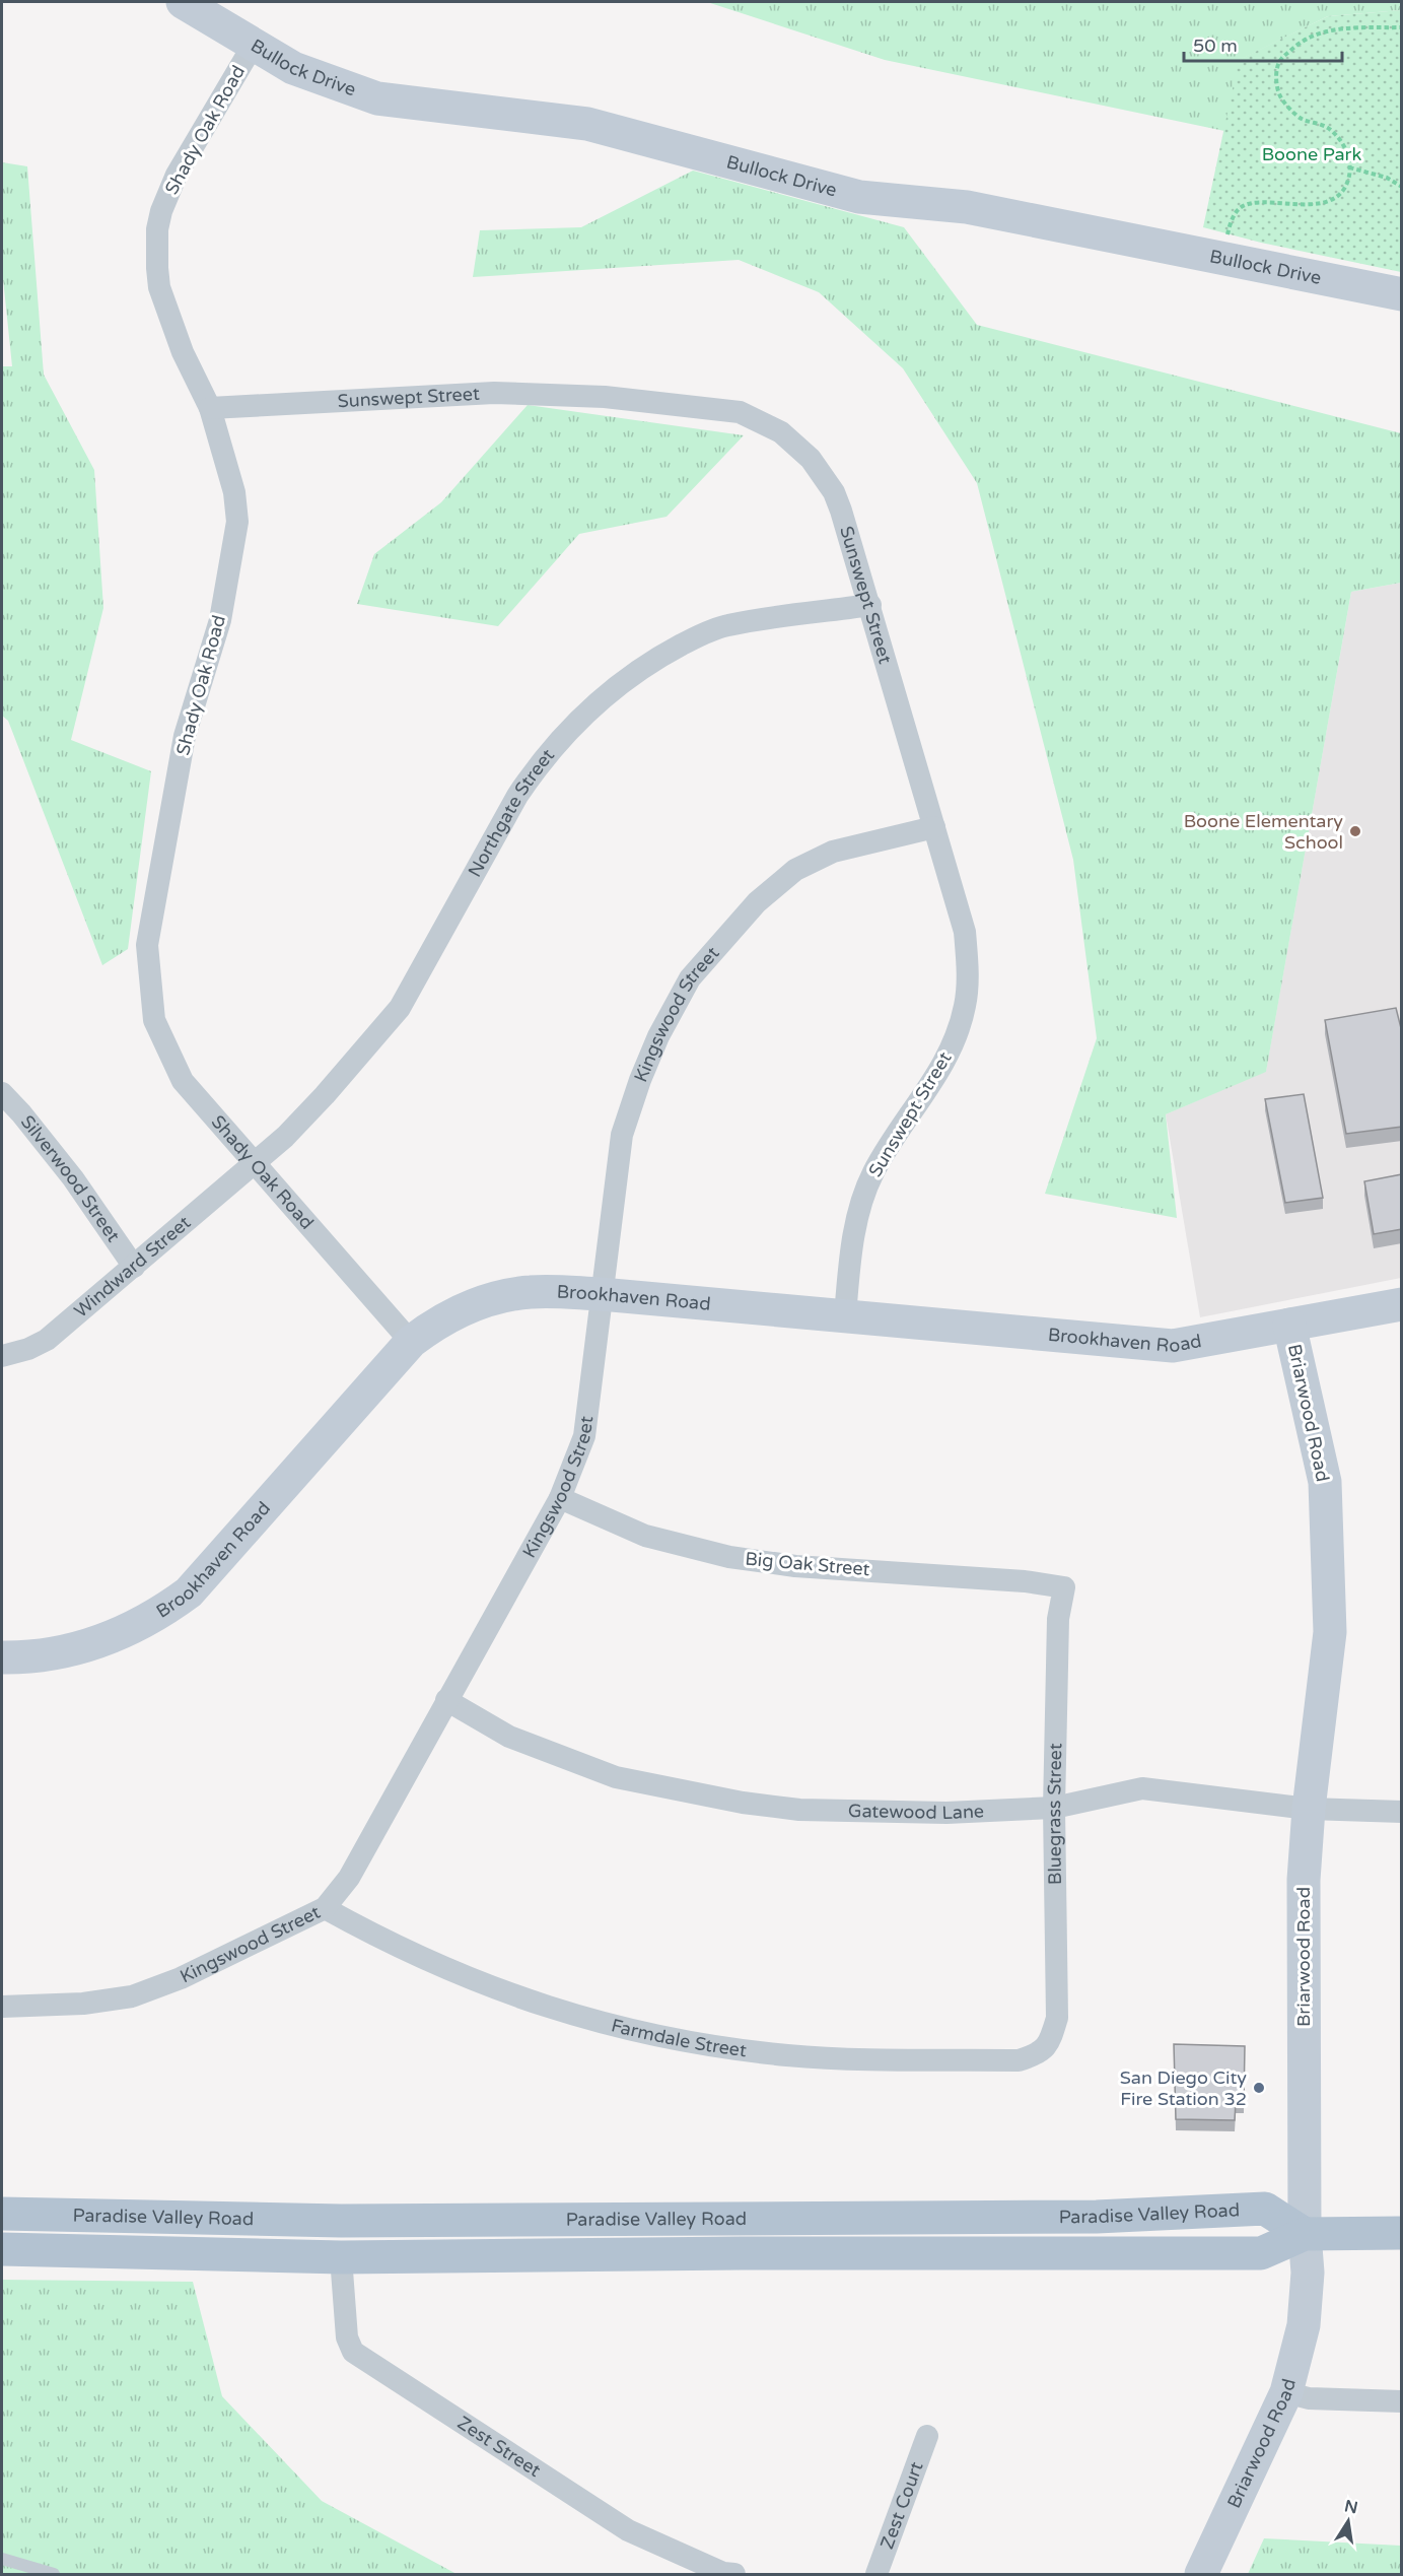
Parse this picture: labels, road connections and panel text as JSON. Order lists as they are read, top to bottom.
{
  "streets": {
    "main road": ["Paradise Valley Road"],
    "street": [
      "Bullock Drive",
      "Shady Oak Road",
      "Sunswept Street",
      "Northgate Street",
      "Kingswood Street",
      "Silverwood Street",
      "Windward Street",
      "Brookhaven Road",
      "Briarwood Road",
      "Big Oak Street",
      "Gatewood Lane",
      "Bluegrass Street",
      "Farmdale Street",
      "Zest Street",
      "Zest Court"
    ]
  },
  "crossings": [
    ["Bullock Drive", "Shady Oak Road"],
    ["Shady Oak Road", "Sunswept Street"],
    ["Shady Oak Road", "Northgate Street"],
    ["Shady Oak Road", "Windward Street"],
    ["Shady Oak Road", "Brookhaven Road"],
    ["Sunswept Street", "Northgate Street"],
    ["Sunswept Street", "Kingswood Street"],
    ["Sunswept Street", "Brookhaven Road"],
    ["Northgate Street", "Windward Street"],
    ["Kingswood Street", "Brookhaven Road"],
    ["Kingswood Street", "Big Oak Street"],
    ["Kingswood Street", "Gatewood Lane"],
    ["Kingswood Street", "Farmdale Street"],
    ["Silverwood Street", "Windward Street"],
    ["Brookhaven Road", "Briarwood Road"],
    ["Briarwood Road", "Gatewood Lane"],
    ["Briarwood Road", "Paradise Valley Road"],
    ["Big Oak Street", "Bluegrass Street"],
    ["Gatewood Lane", "Bluegrass Street"],
    ["Bluegrass Street", "Farmdale Street"],
    ["Paradise Valley Road", "Zest Street"]
  ],
  "parks": ["Boone Park"],
  "places": ["Boone Elementary School", "San Diego City Fire Station 32"],
  "scale_bar": "50 m",
  "north": "top"
}
